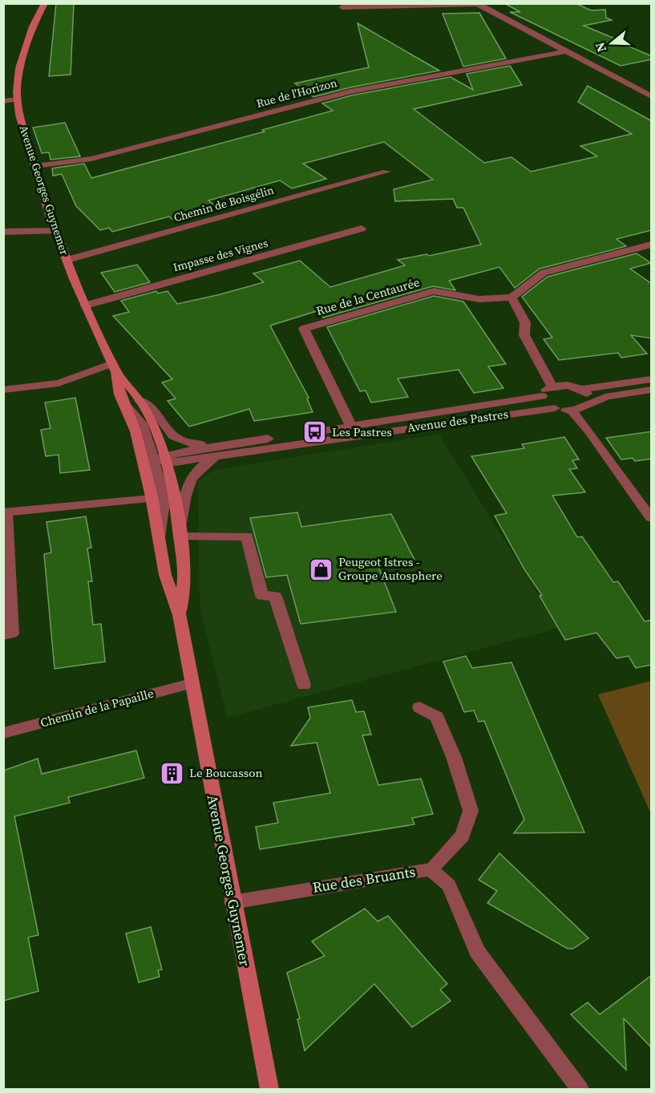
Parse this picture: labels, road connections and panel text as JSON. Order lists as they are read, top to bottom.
{
  "streets": {
    "main road": ["Avenue Georges Guynemer"],
    "street": [
      "Rue de l'Horizon",
      "Chemin de Boisgélin",
      "Impasse des Vignes",
      "Rue de la Centaurée",
      "Avenue des Pastres",
      "Chemin de la Papaille",
      "Rue des Bruants"
    ]
  },
  "crossings": [
    ["Rue de l'Horizon", "Avenue Georges Guynemer"],
    ["Avenue Georges Guynemer", "Chemin de Boisgélin"],
    ["Avenue Georges Guynemer", "Impasse des Vignes"],
    ["Avenue Georges Guynemer", "Avenue des Pastres"],
    ["Avenue Georges Guynemer", "Chemin de la Papaille"],
    ["Avenue Georges Guynemer", "Rue des Bruants"],
    ["Rue de la Centaurée", "Avenue des Pastres"]
  ],
  "places": {
    "bus stop": ["Les Pastres"],
    "shop": ["Peugeot Istres - Groupe Autosphere"],
    "building": ["Le Boucasson"]
  },
  "north": "left"
}
